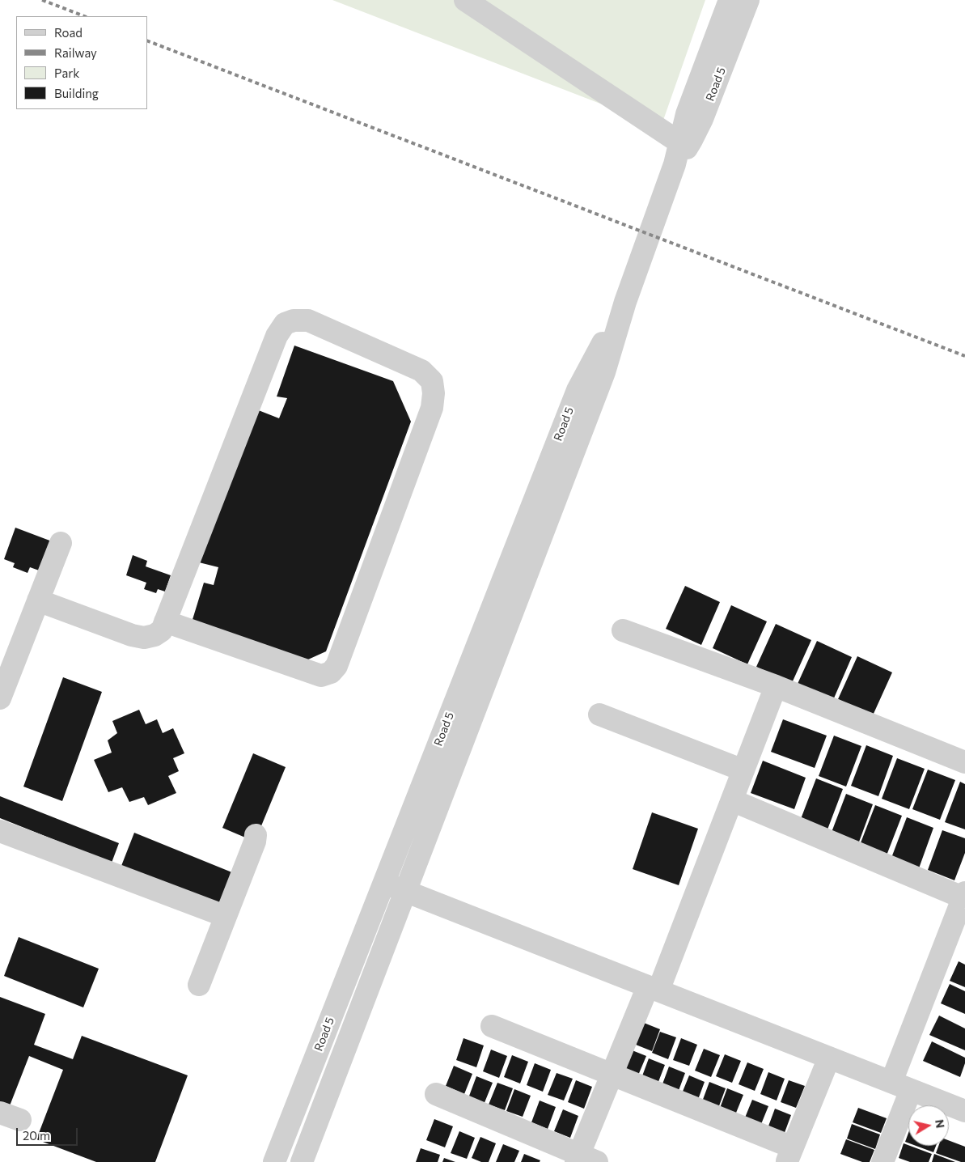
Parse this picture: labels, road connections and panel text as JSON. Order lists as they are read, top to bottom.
{
  "streets": {
    "street": ["Road 5"]
  },
  "legend": [
    "Road",
    "Railway",
    "Park",
    "Building"
  ],
  "scale_bar": "20 m",
  "north": "right"
}
